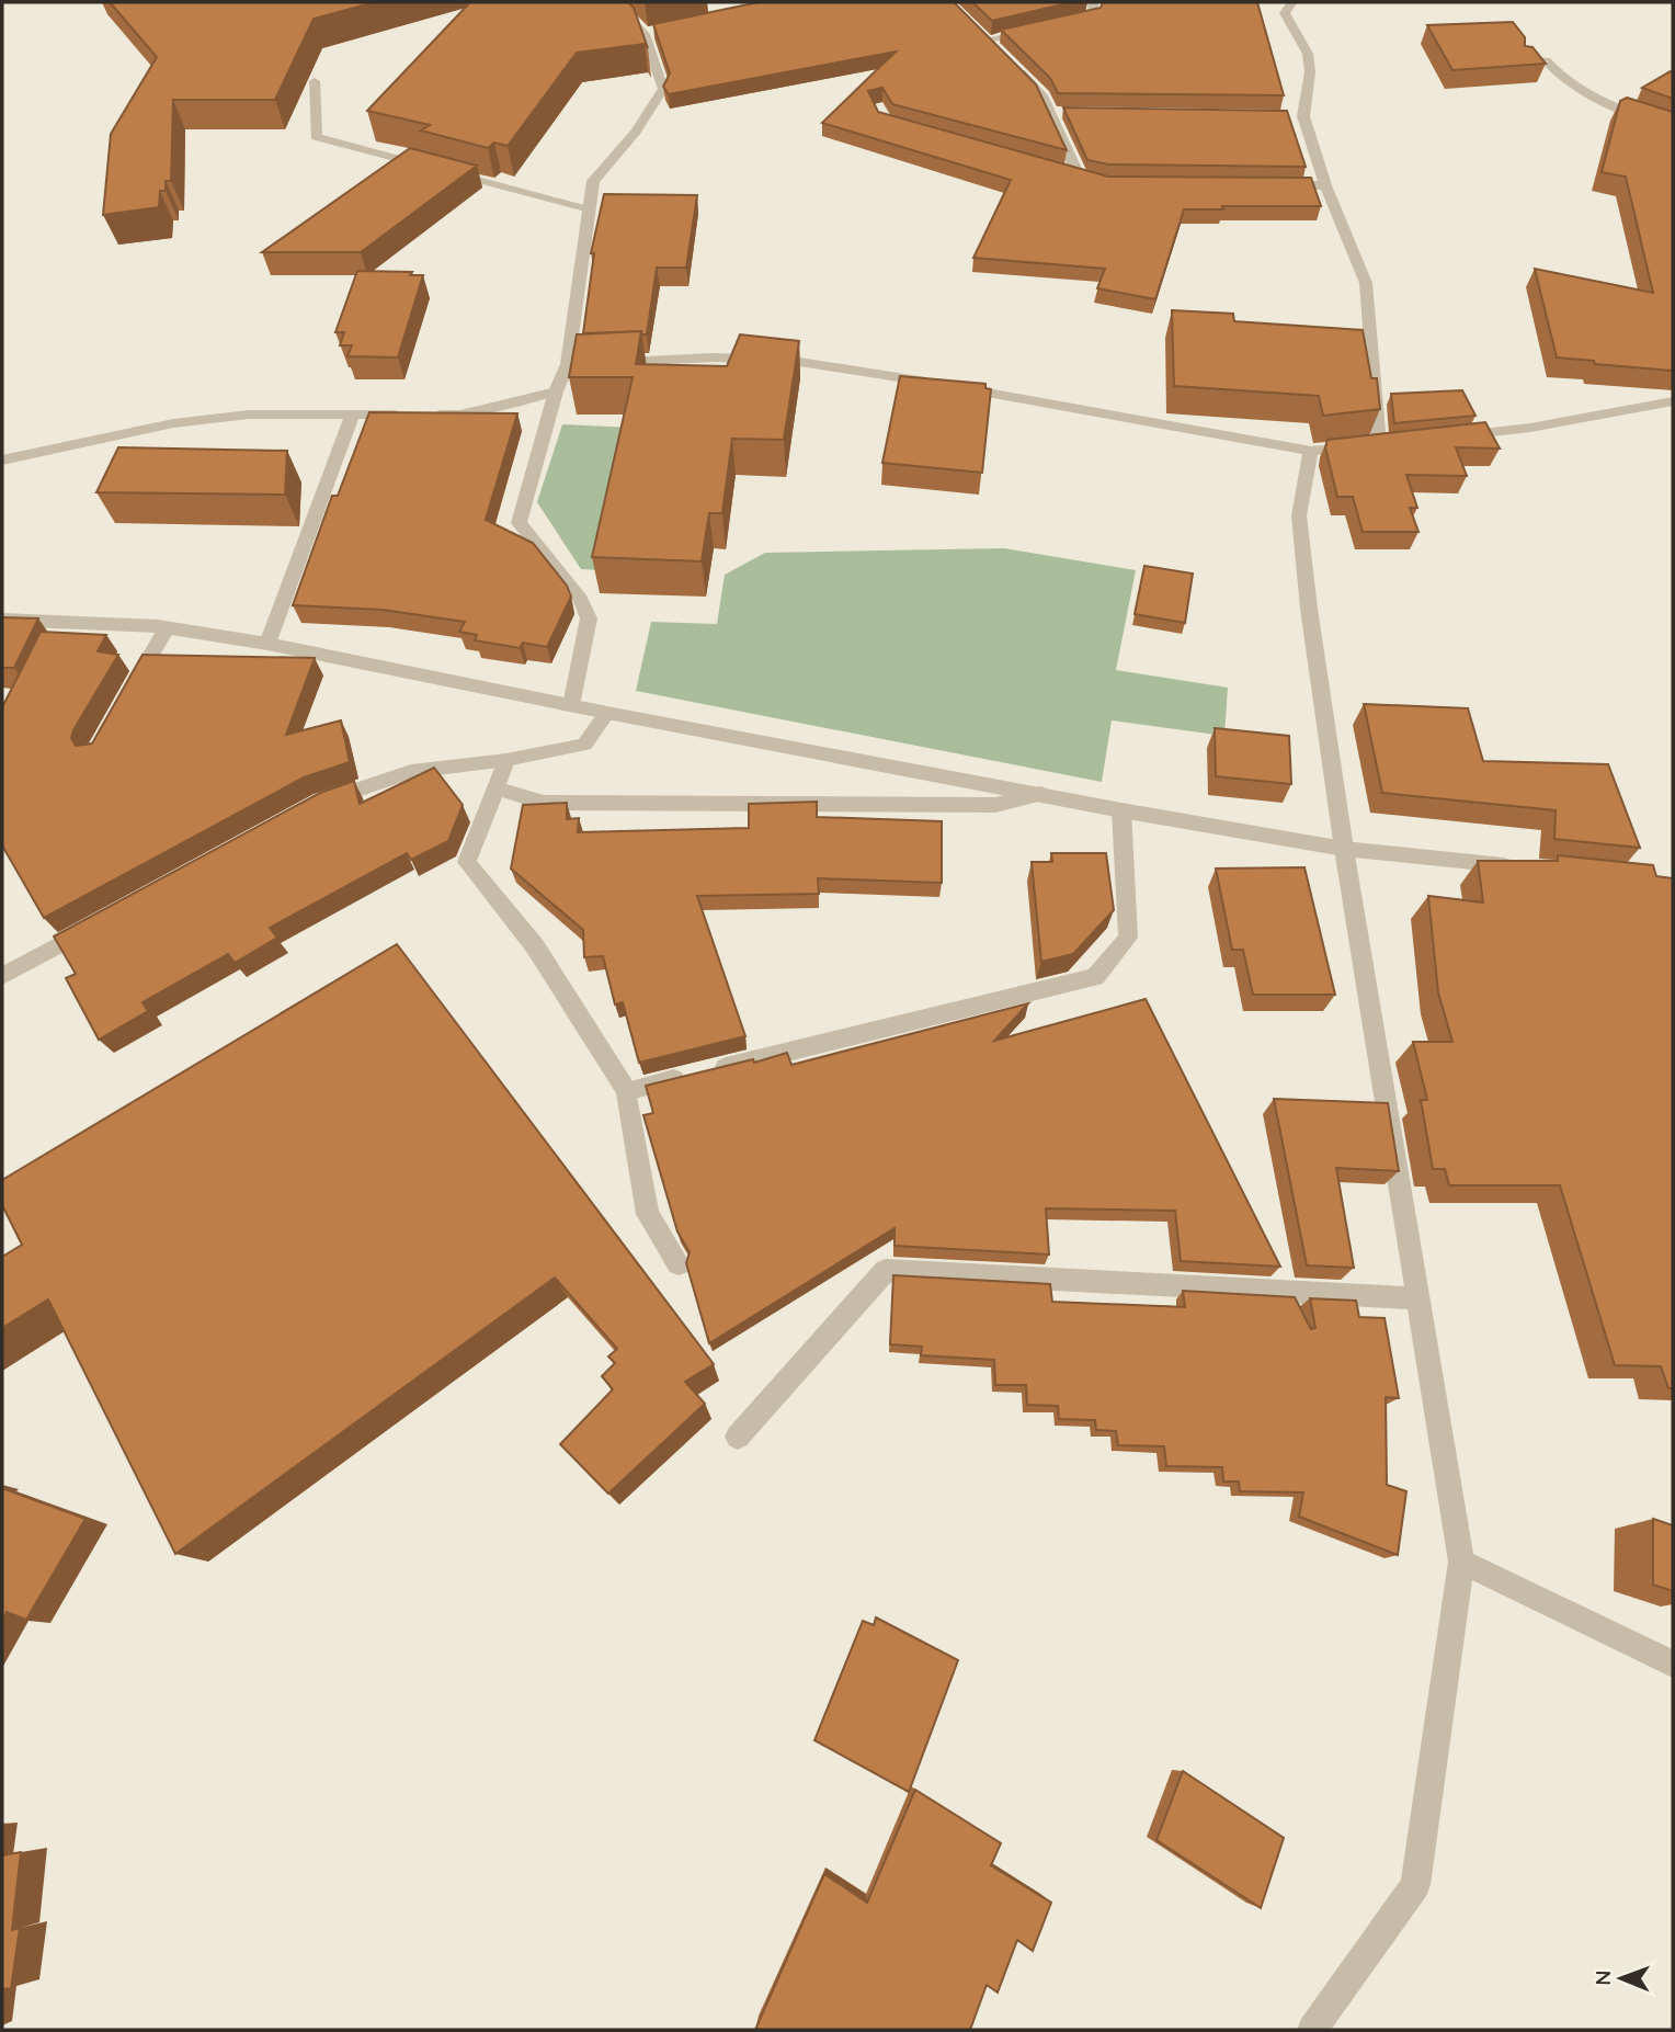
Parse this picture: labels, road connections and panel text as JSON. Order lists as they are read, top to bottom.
{
  "north": "left"
}
